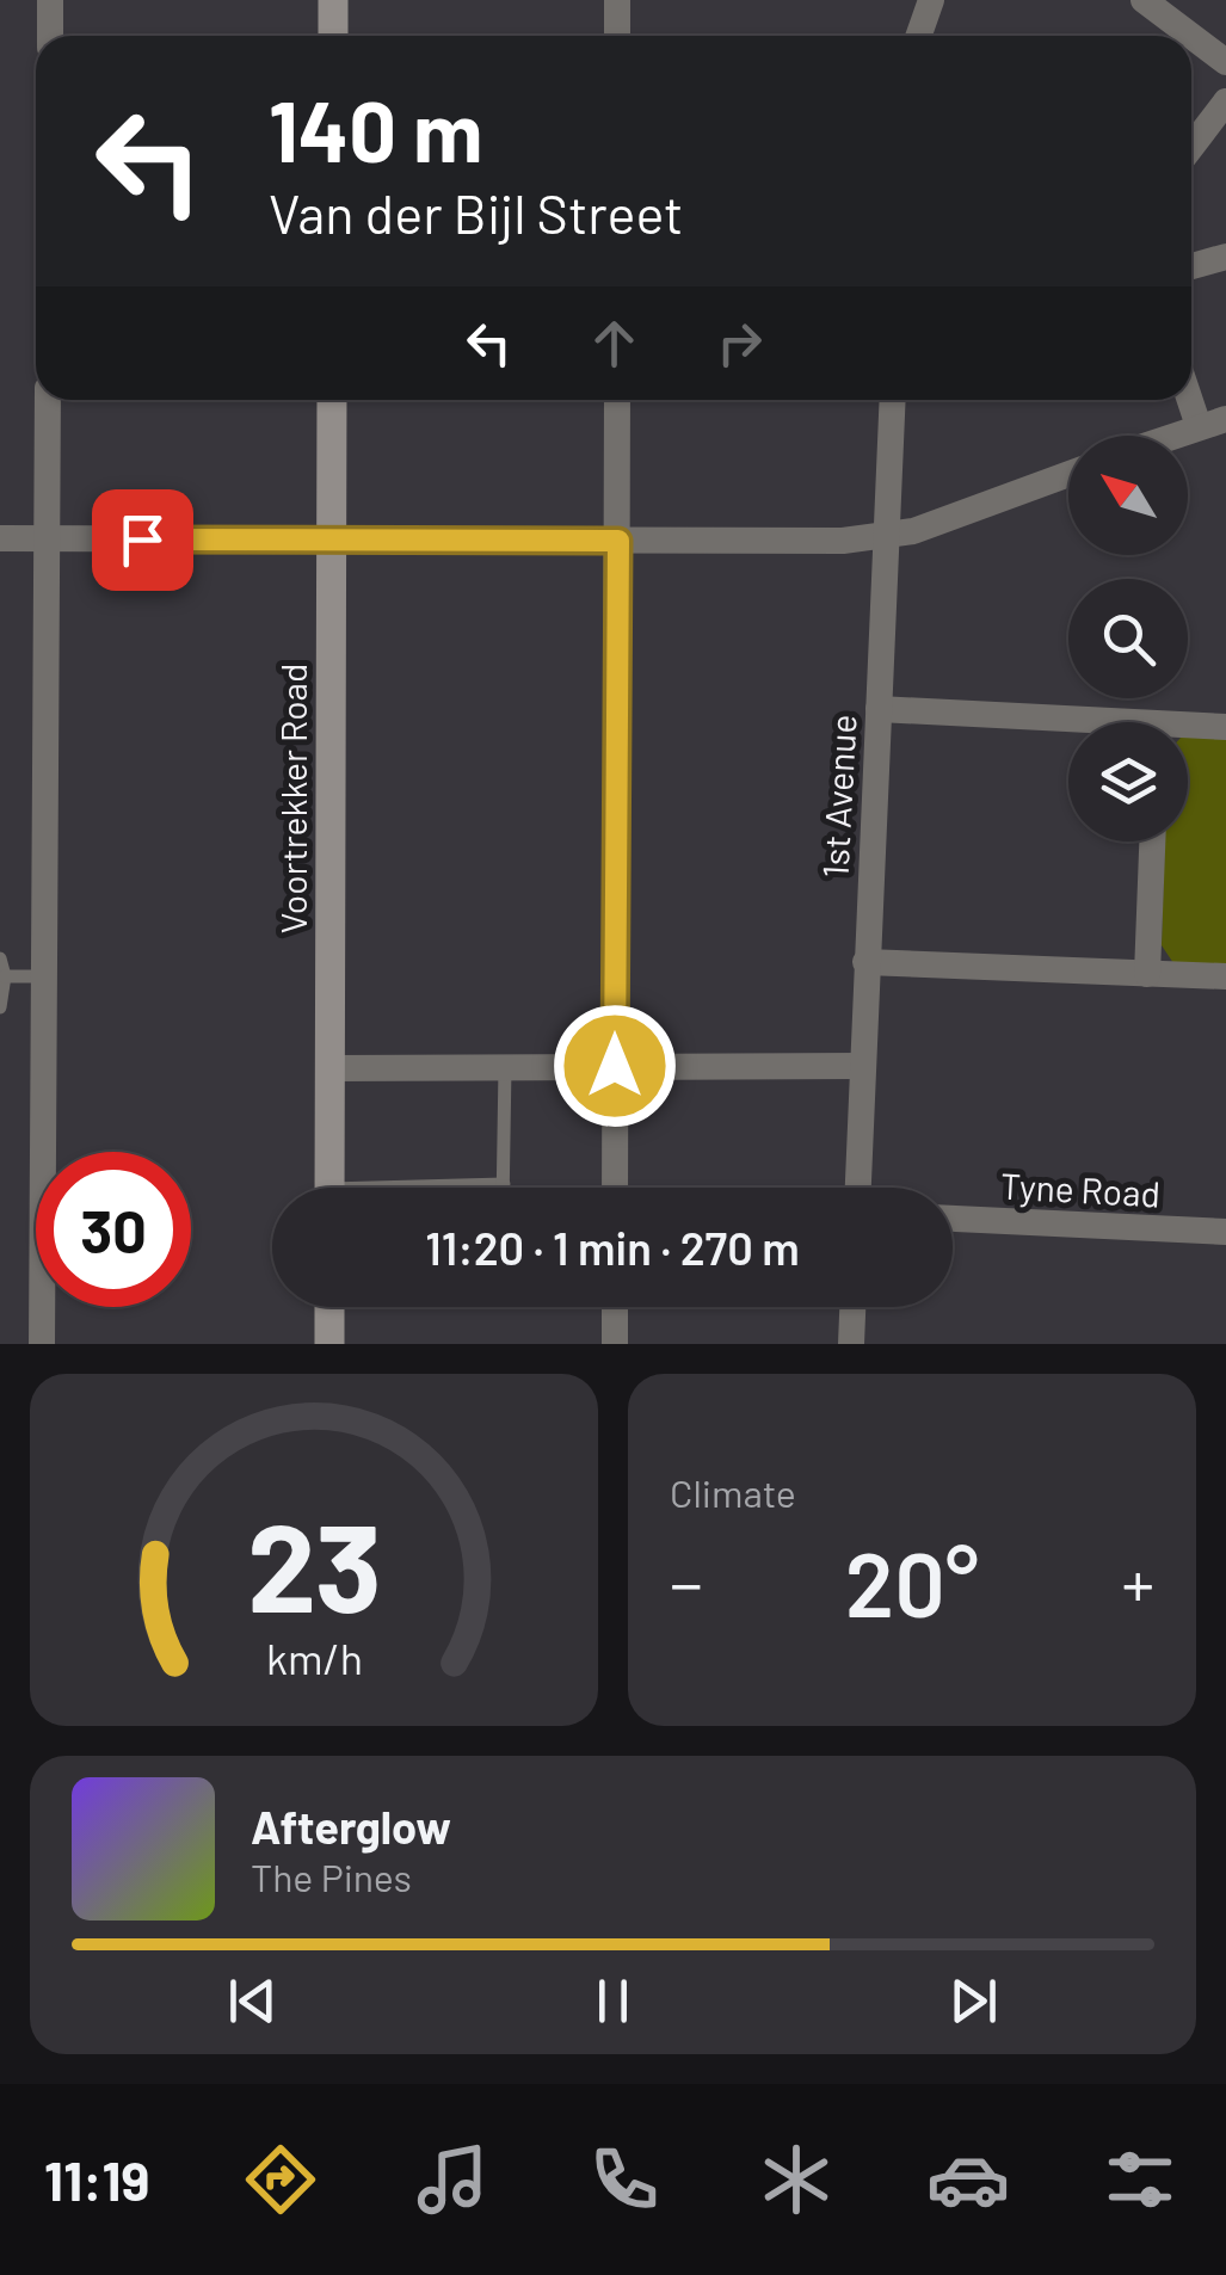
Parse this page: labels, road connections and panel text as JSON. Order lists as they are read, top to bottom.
{
  "streets": {
    "main road": ["Voortrekker Road"],
    "street": ["1st Avenue", "Tyne Road"]
  },
  "north": "top left",
  "page": {
    "turn": ["140 m", "Van der Bijl Street"],
    "limit": "30",
    "trip": "11:20 · 1 min · 270 m",
    "tile": "Climate",
    "heat": ["−", "20°", "+"],
    "song": ["Afterglow", "The Pines"],
    "tabs": "11:19",
    "gauge": ["23", "km/h"]
  }
}
